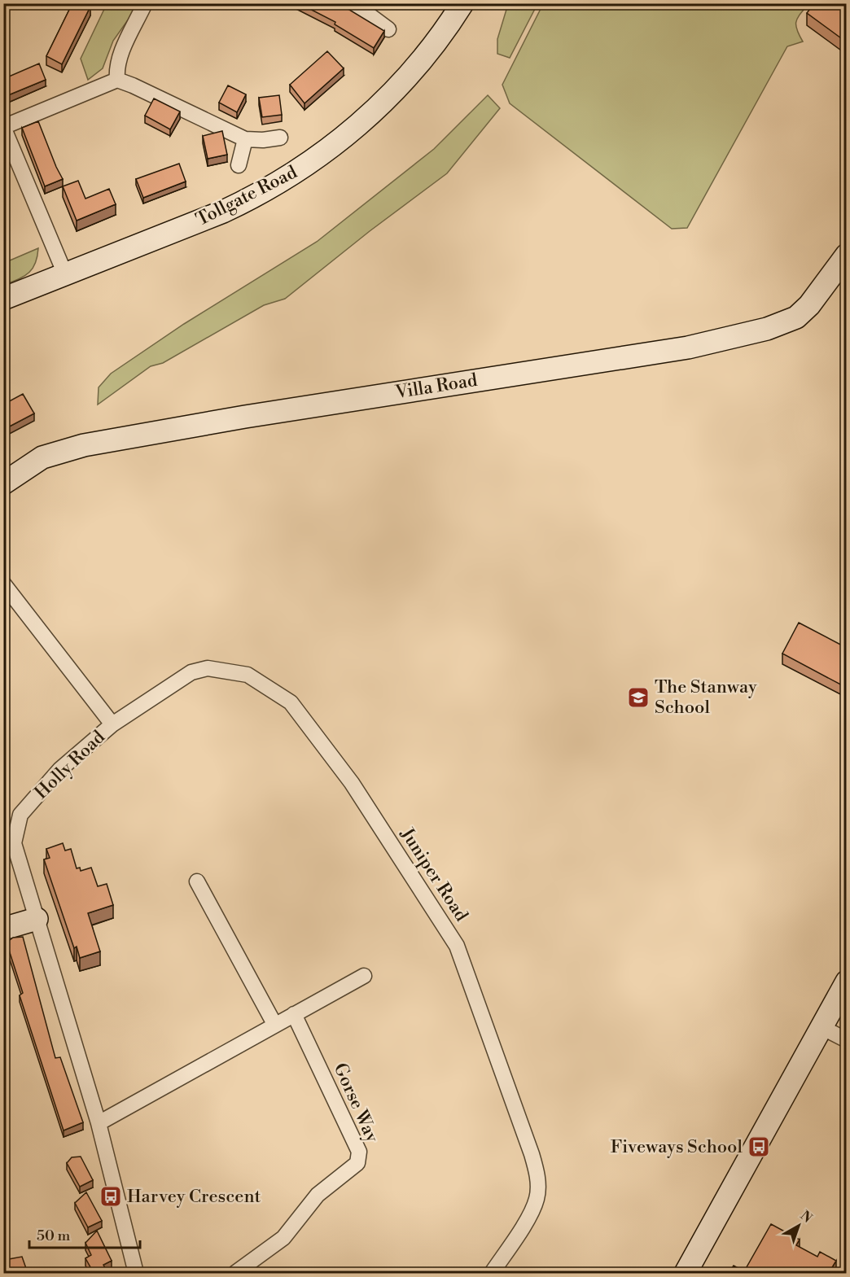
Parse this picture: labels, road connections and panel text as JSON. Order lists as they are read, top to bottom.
{
  "streets": {
    "street": [
      "Tollgate Road",
      "Villa Road",
      "Holly Road",
      "Juniper Road",
      "Gorse Way"
    ]
  },
  "crossings": [
    ["Holly Road", "Juniper Road"]
  ],
  "places": {
    "school or university": ["The Stanway School"],
    "bus stop": ["Fiveways School", "Harvey Crescent"]
  },
  "scale_bar": "50 m",
  "north": "top right"
}
